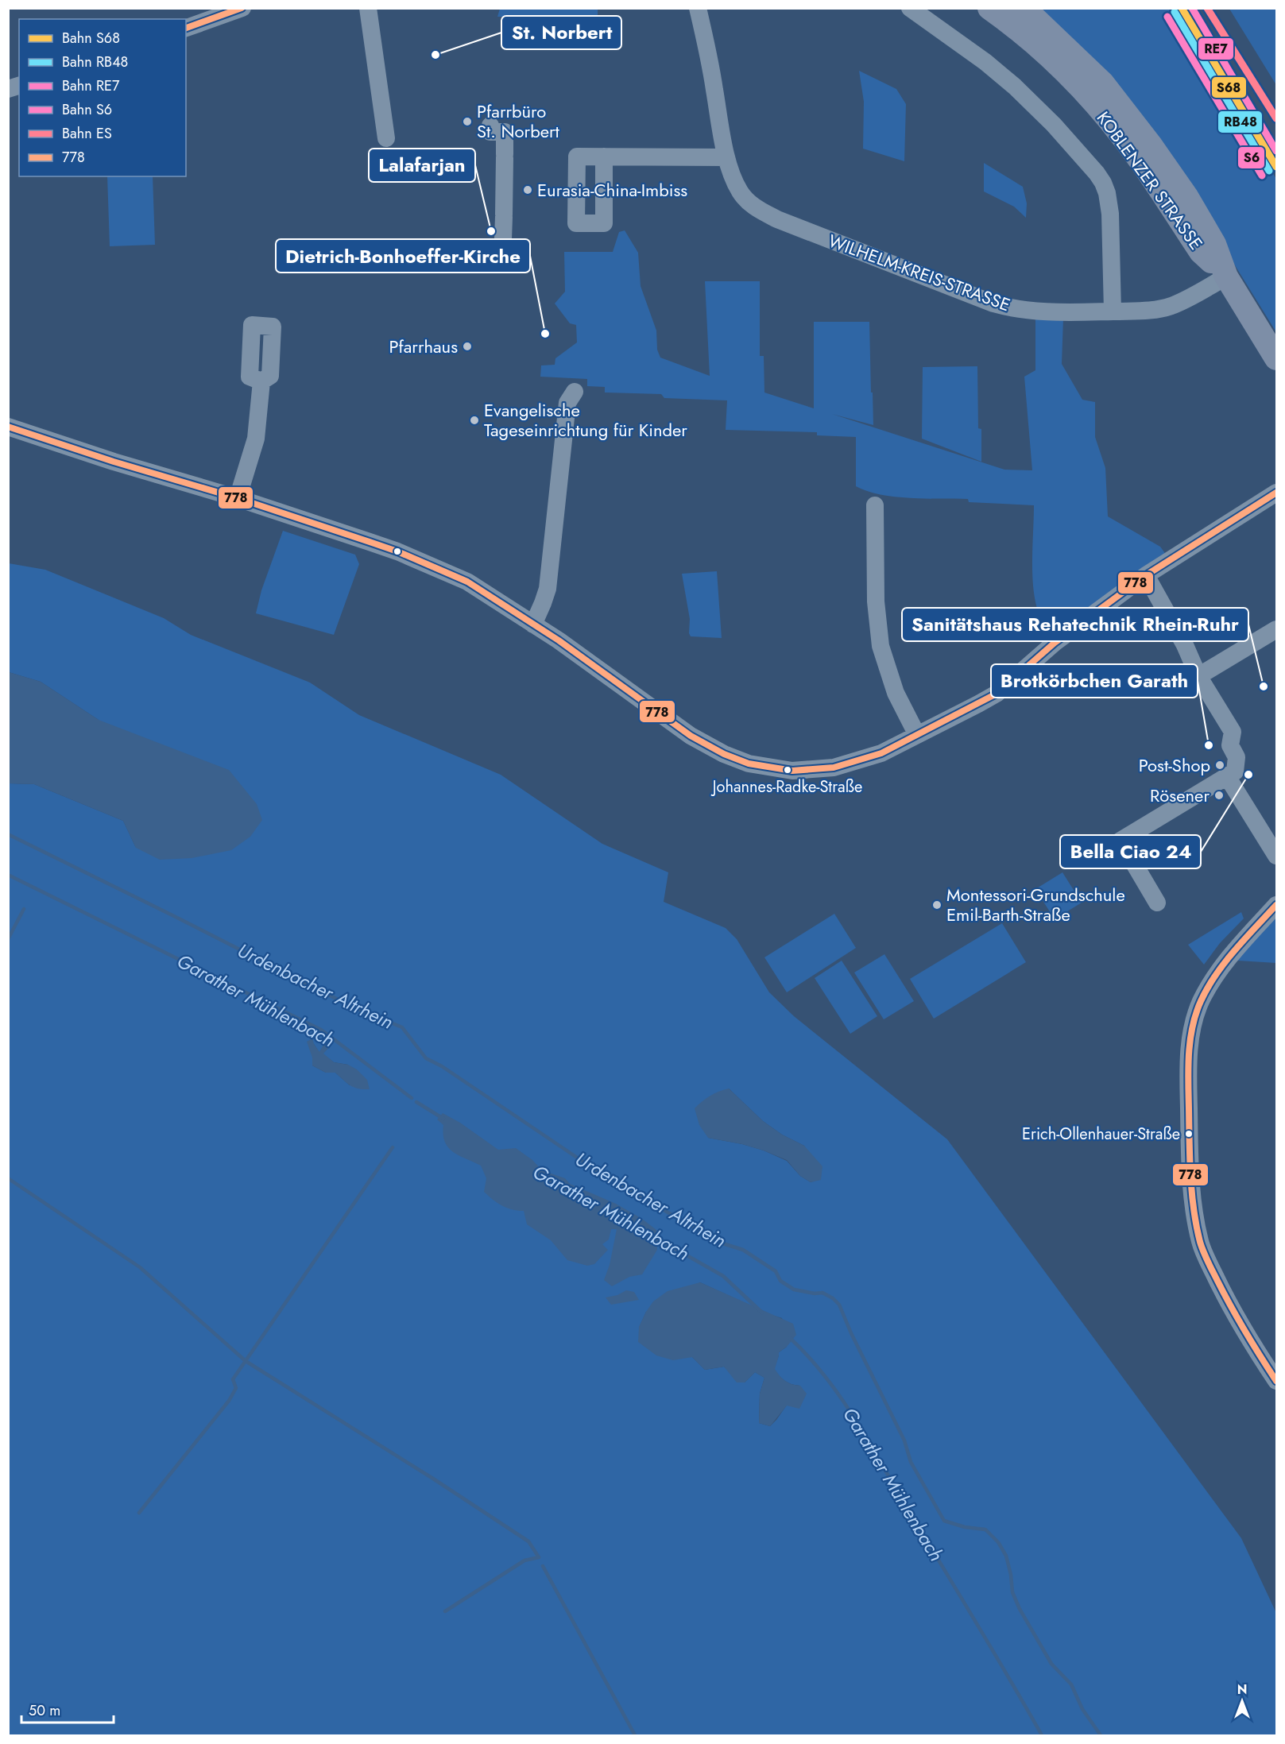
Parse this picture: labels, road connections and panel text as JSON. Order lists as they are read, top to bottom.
{
  "streets": {
    "main road": ["KOBLENZER STRASSE"],
    "street": ["WILHELM-KREIS-STRASSE"]
  },
  "crossings": [
    ["KOBLENZER STRASSE", "WILHELM-KREIS-STRASSE"]
  ],
  "water": ["Urdenbacher Altrhein", "Garather Mühlenbach"],
  "places": [
    "St. Norbert",
    "Pfarrbüro St. Norbert",
    "Eurasia-China-Imbiss",
    "Lalafarjan",
    "Dietrich-Bonhoeffer-Kirche",
    "Pfarrhaus",
    "Evangelische Tageseinrichtung für Kinder",
    "Sanitätshaus Rehatechnik Rhein-Ruhr",
    "Brotkörbchen Garath",
    "Post-Shop",
    "Johannes-Radke-Straße",
    "Bella Ciao 24",
    "Rösener",
    "Montessori-Grundschule Emil-Barth-Straße",
    "Erich-Ollenhauer-Straße"
  ],
  "lines": [
    "rail line S68",
    "rail line RE7",
    "rail line ES",
    "transit line 778",
    "rail line RB48",
    "rail line S6"
  ],
  "legend": [
    "Bahn S68",
    "Bahn RB48",
    "Bahn RE7",
    "Bahn S6",
    "Bahn ES",
    "778"
  ],
  "scale_bar": "50 m",
  "north": "top"
}
